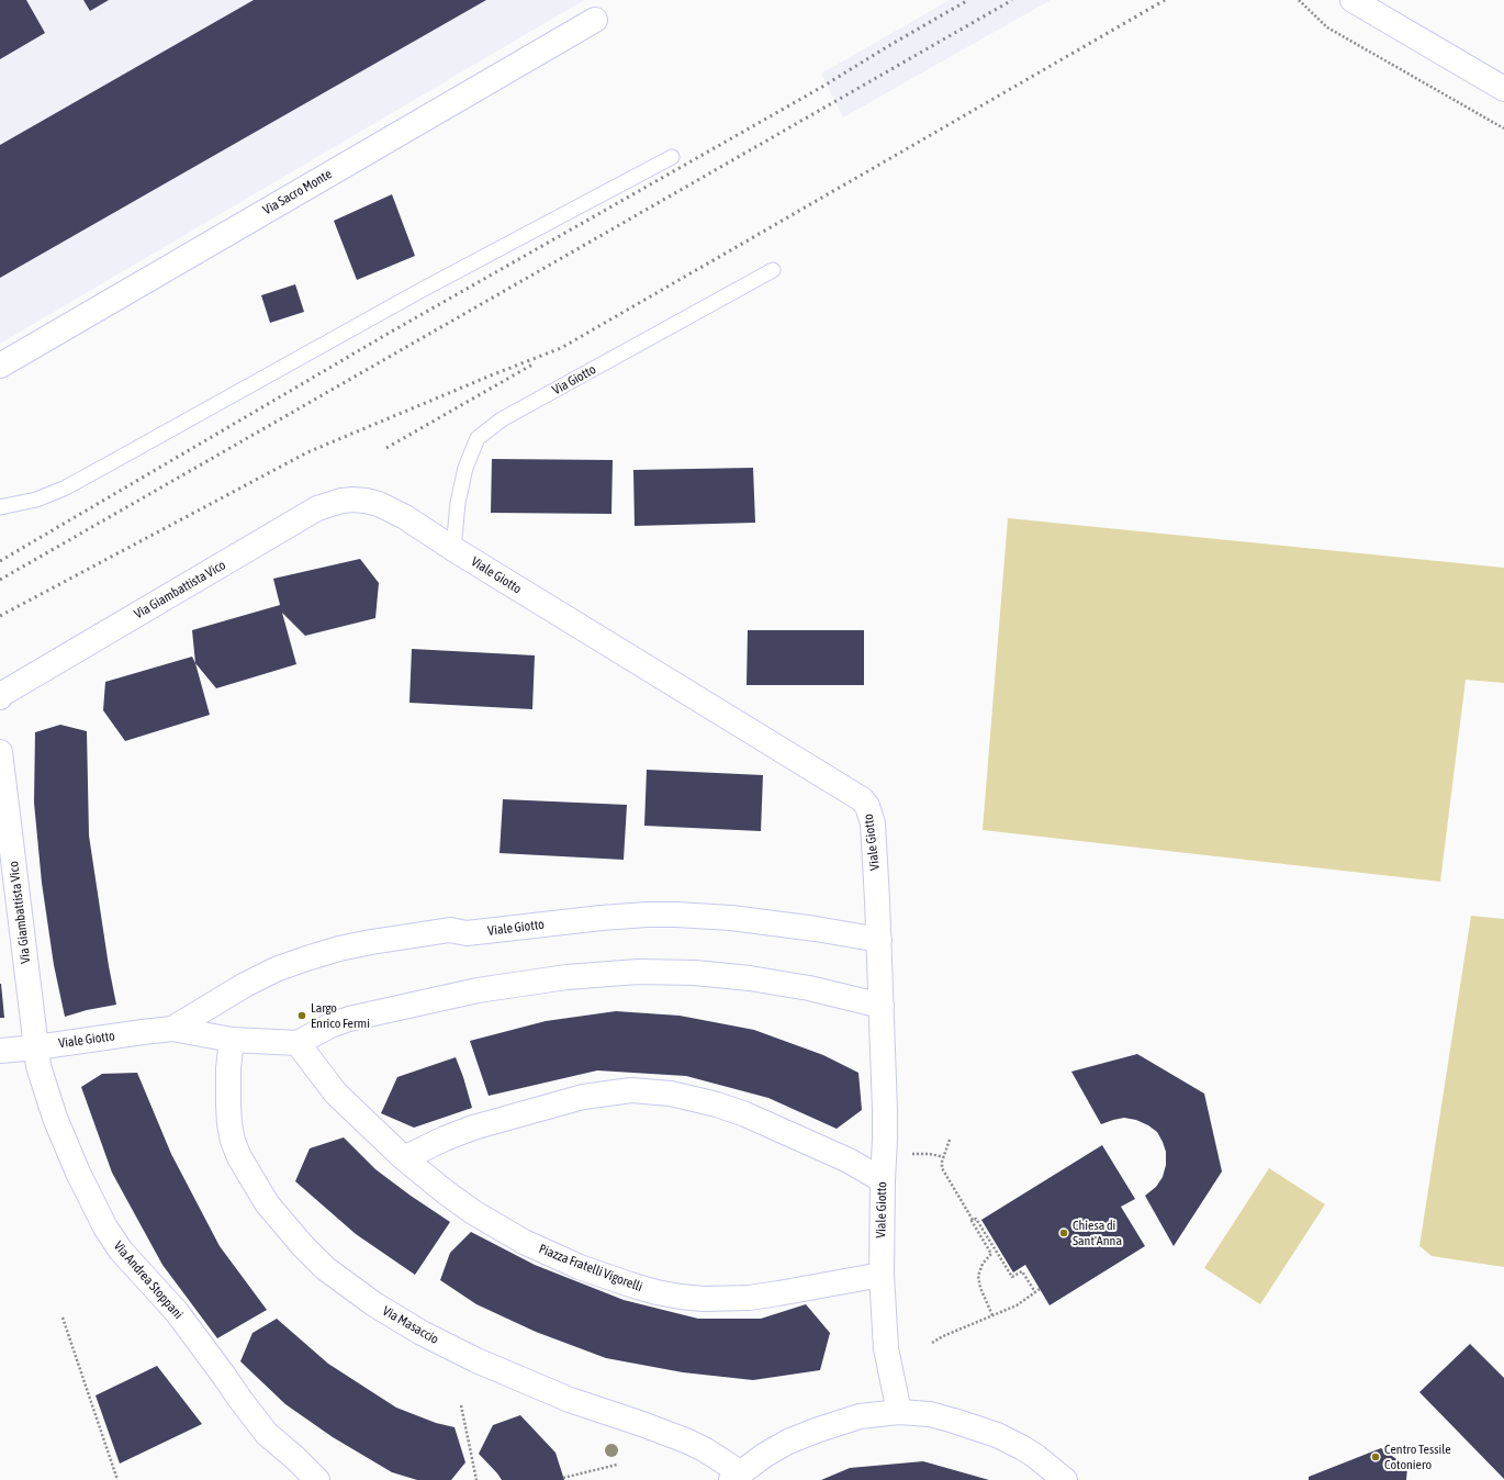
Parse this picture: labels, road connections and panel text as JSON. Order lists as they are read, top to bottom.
{
  "streets": {
    "street": [
      "Via Sacro Monte",
      "Viale Giotto",
      "Via Giambattista Vico",
      "Piazza Fratelli Vigorelli",
      "Via Andrea Stoppani",
      "Via Masaccio"
    ],
    "lane": ["Via Giotto"]
  },
  "crossings": [
    ["Via Giotto", "Viale Giotto"],
    ["Viale Giotto", "Via Giambattista Vico"],
    ["Viale Giotto", "Piazza Fratelli Vigorelli"],
    ["Viale Giotto", "Via Andrea Stoppani"],
    ["Viale Giotto", "Via Masaccio"],
    ["Via Giambattista Vico", "Via Andrea Stoppani"]
  ],
  "places": ["Largo Enrico Fermi", "Chiesa di Sant'Anna", "Centro Tessile Cotoniero"]
}
